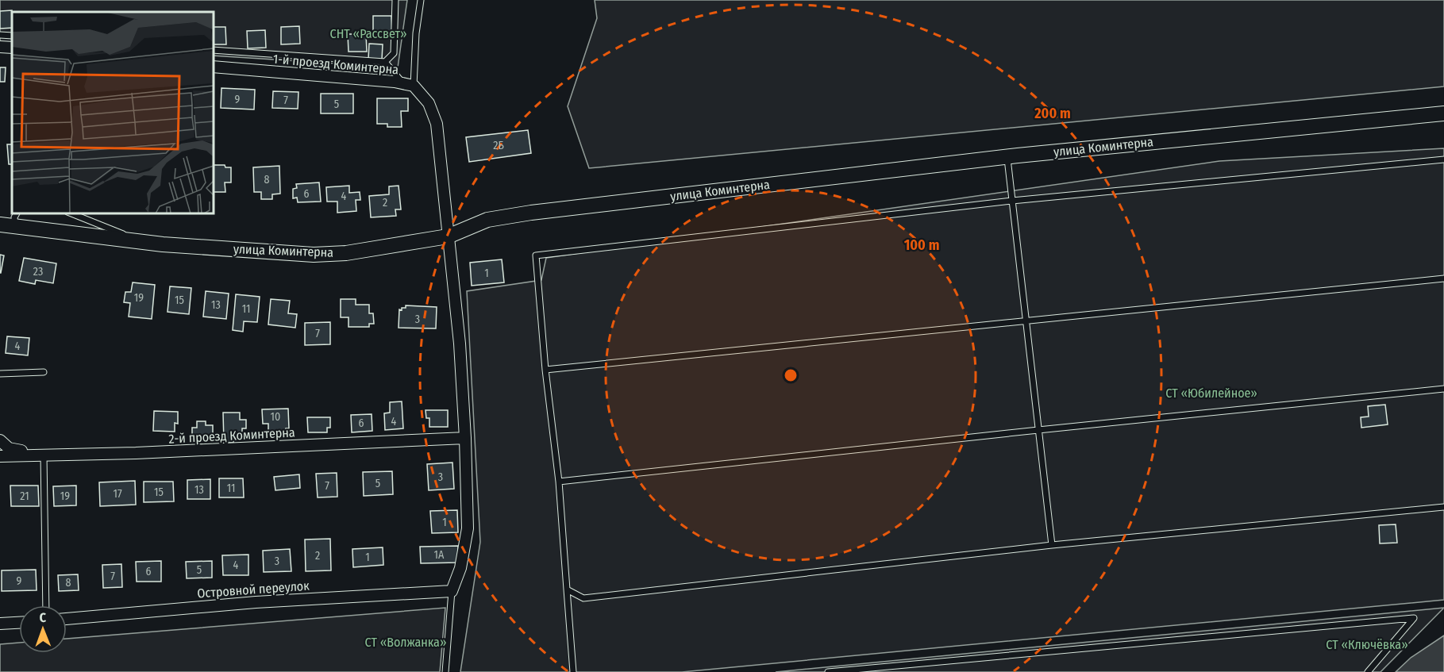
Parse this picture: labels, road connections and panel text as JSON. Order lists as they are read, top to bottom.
{
  "streets": {
    "street": [
      "1-й проезд Коминтерна",
      "улица Коминтерна",
      "2-й проезд Коминтерна",
      "Островной переулок"
    ]
  },
  "crossings": [
    ["1-й проезд Коминтерна", "улица Коминтерна"],
    ["1-й проезд Коминтерна", "2-й проезд Коминтерна"],
    ["1-й проезд Коминтерна", "Островной переулок"]
  ],
  "parks": [
    "СНТ «Рассвет»",
    "СТ «Юбилейное»",
    "СТ «Волжанка»",
    "СТ «Ключёвка»"
  ],
  "house_numbers": [
    "9",
    "7",
    "5",
    "2Б",
    "8",
    "6",
    "4",
    "2",
    "23",
    "1",
    "19",
    "15",
    "13",
    "11",
    "3",
    "7",
    "4",
    "10",
    "4",
    "6",
    "3",
    "5",
    "7",
    "11",
    "13",
    "15",
    "17",
    "21",
    "19",
    "1",
    "1А",
    "2",
    "1",
    "3",
    "4",
    "5",
    "6",
    "7",
    "9",
    "8"
  ],
  "north": "top",
  "rings": ["200 m", "100 m"]
}
